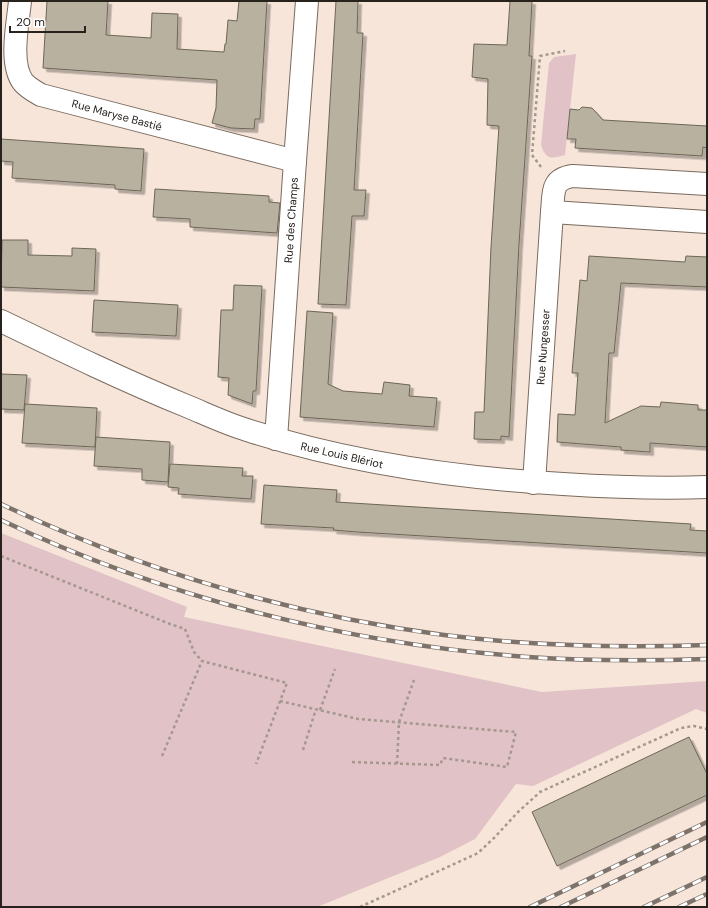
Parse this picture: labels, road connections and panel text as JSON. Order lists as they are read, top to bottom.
{
  "streets": {
    "street": [
      "Rue Maryse Bastié",
      "Rue des Champs",
      "Rue Nungesser",
      "Rue Louis Blériot"
    ]
  },
  "crossings": [
    ["Rue Maryse Bastié", "Rue des Champs"],
    ["Rue des Champs", "Rue Louis Blériot"],
    ["Rue Nungesser", "Rue Louis Blériot"]
  ],
  "scale_bar": "20 m"
}
